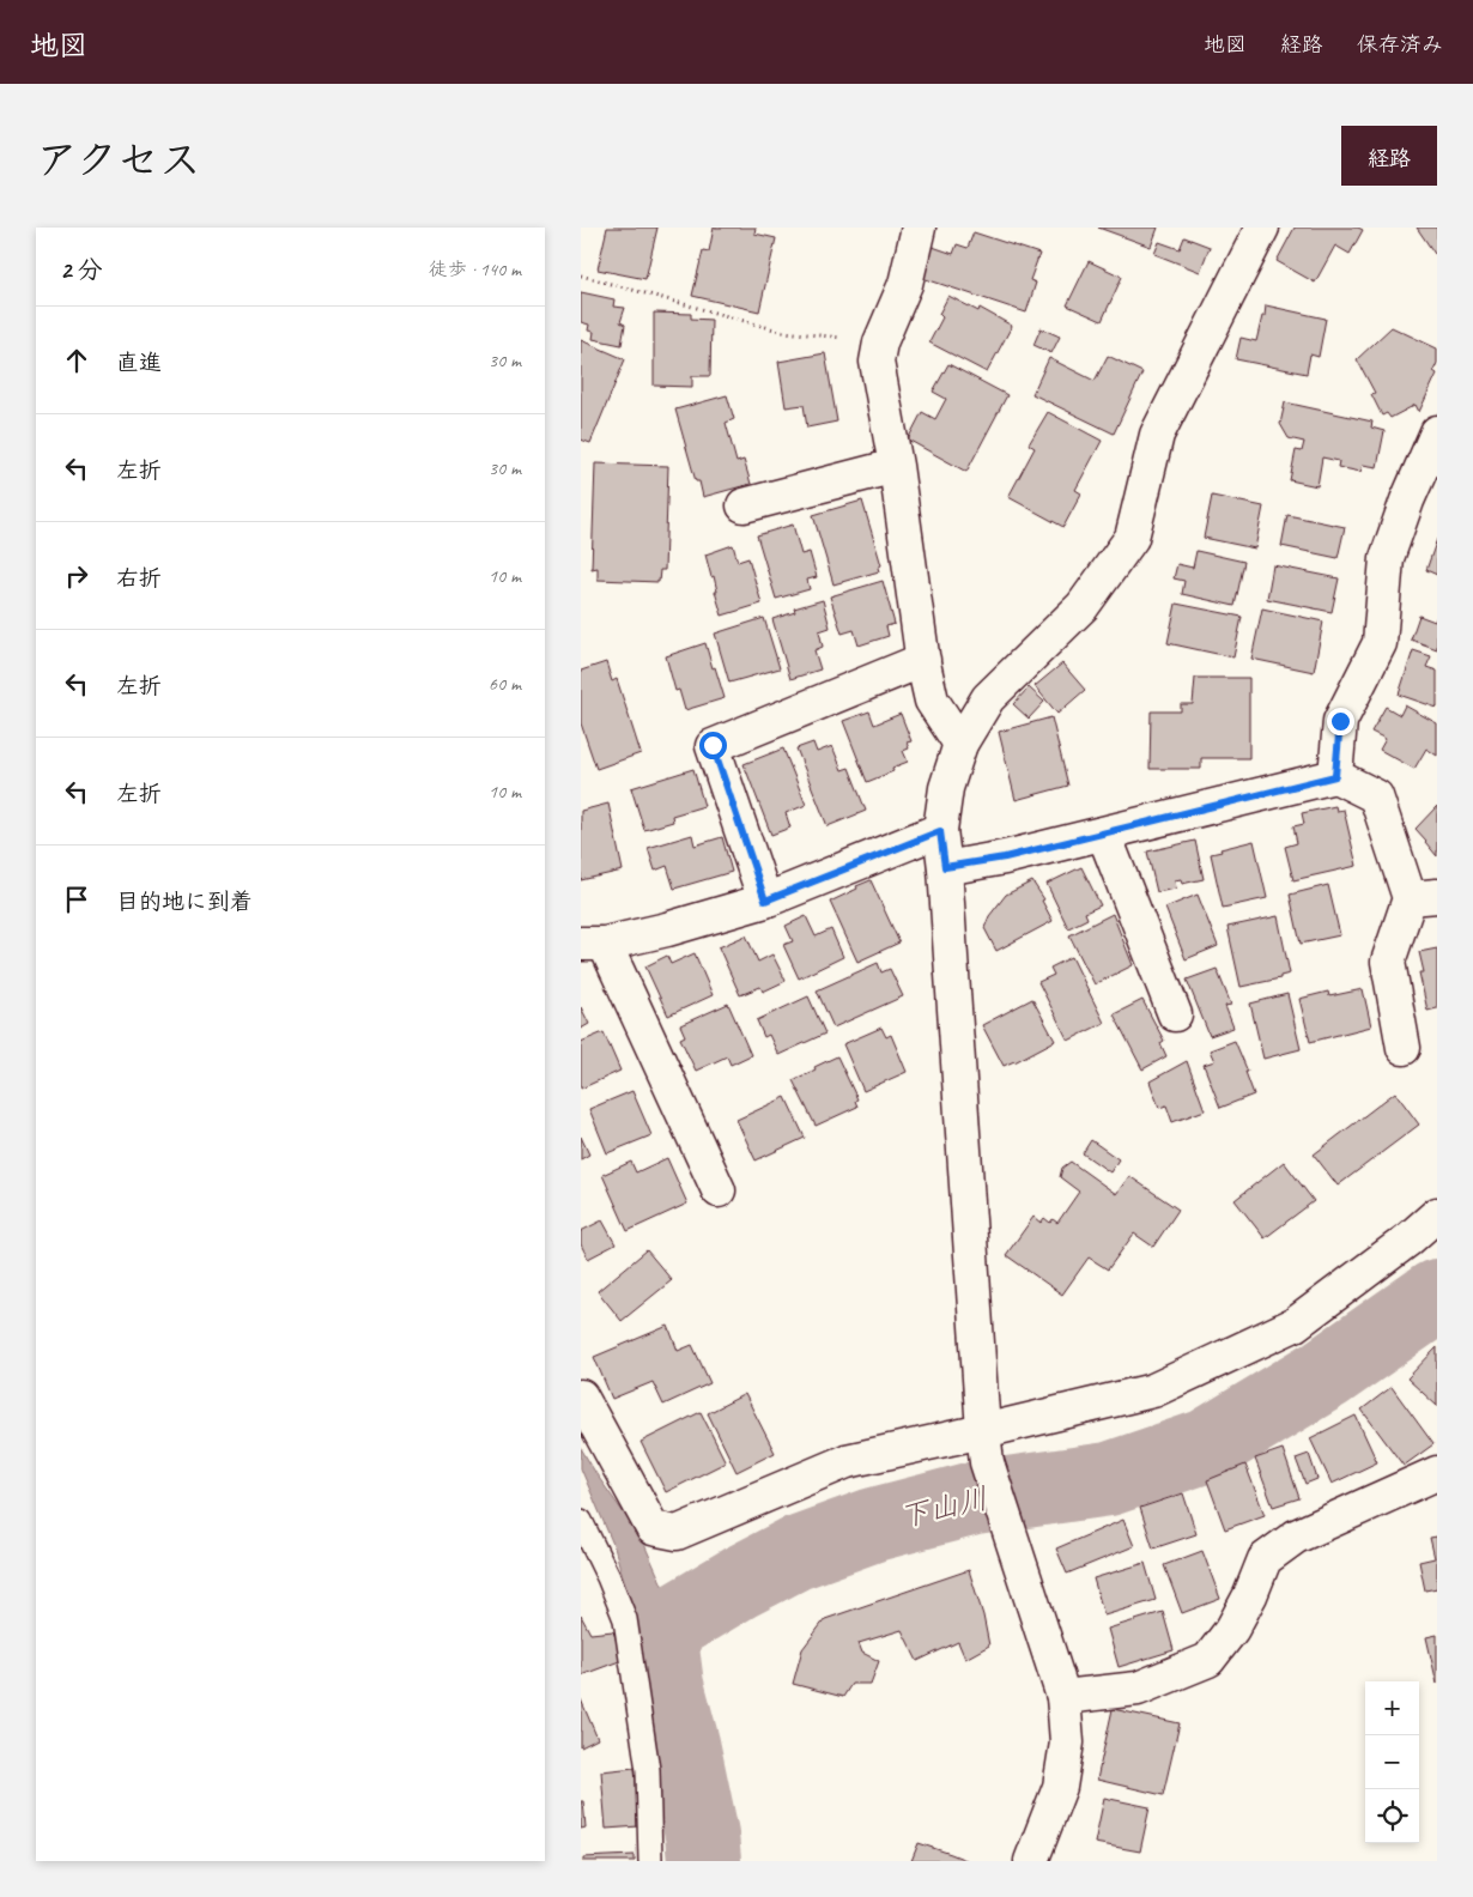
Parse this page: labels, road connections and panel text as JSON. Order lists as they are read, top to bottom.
{
  "water": ["下山川"],
  "page": {
    "header": "地図",
    "nav": ["地図", "経路", "保存済み"],
    "title": "アクセス",
    "buttons": "経路",
    "heading": ["2 分", "徒歩 · 140 m"],
    "list": [
      ["直進", "30 m"],
      ["左折", "30 m"],
      ["右折", "10 m"],
      ["左折", "60 m"],
      ["左折", "10 m"],
      "目的地に到着"
    ],
    "map_buttons": ["+", "−"]
  }
}
